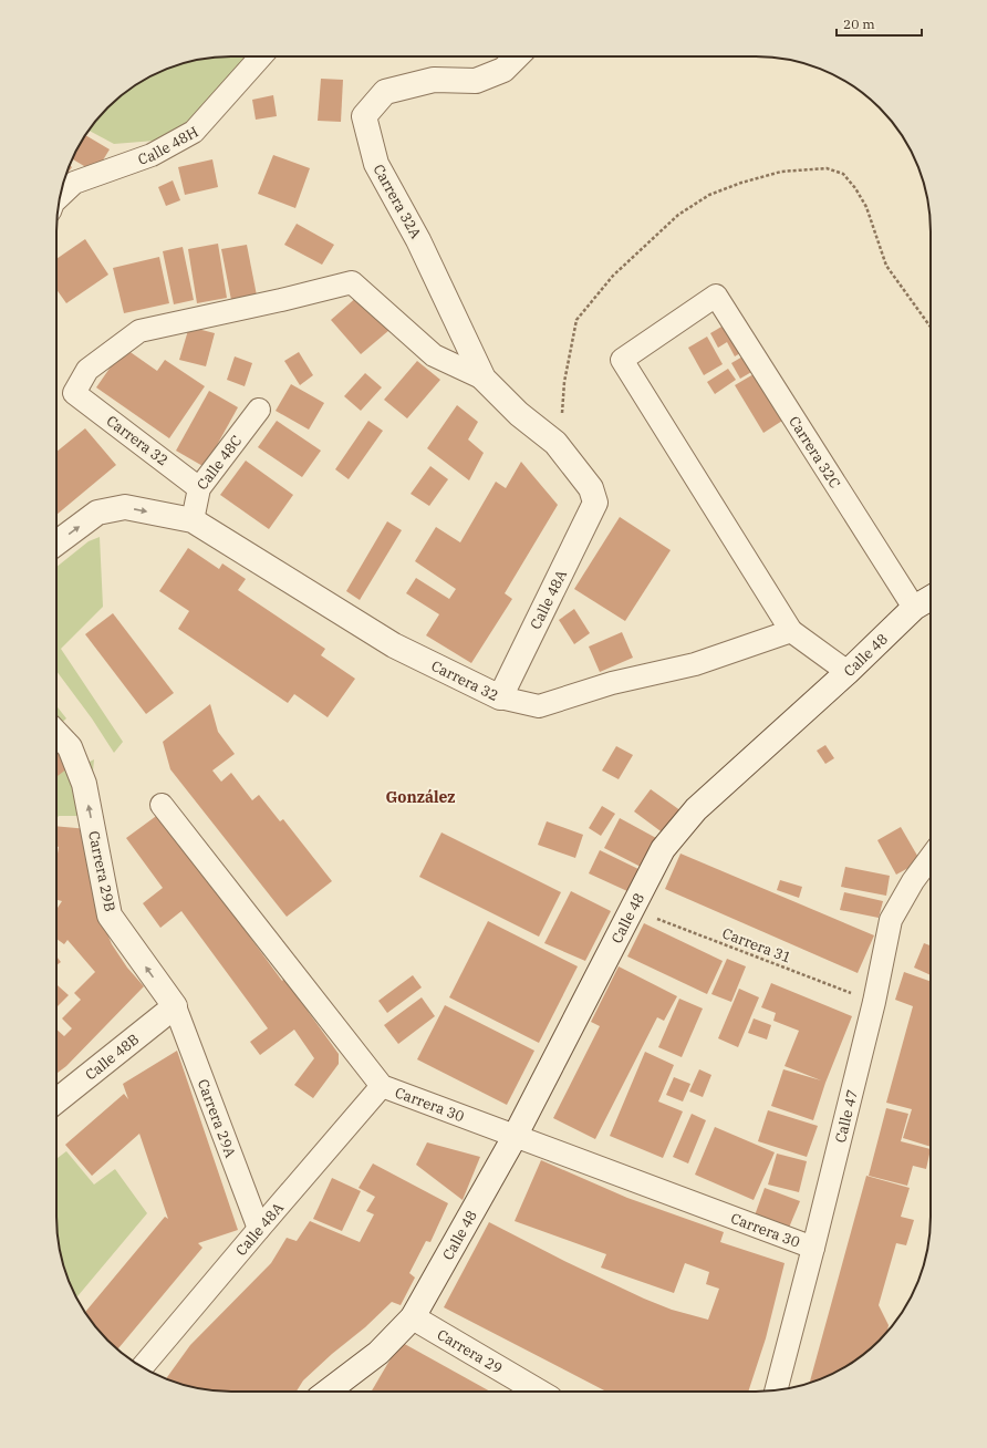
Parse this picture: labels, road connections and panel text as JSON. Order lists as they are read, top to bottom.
{
  "streets": {
    "street": [
      "Calle 48H",
      "Carrera 32A",
      "Carrera 32",
      "Carrera 32C",
      "Calle 48C",
      "Calle 48A",
      "Calle 48",
      "Carrera 29B",
      "Calle 48B",
      "Carrera 30",
      "Calle 47",
      "Carrera 29A",
      "Carrera 29"
    ],
    "path": ["Carrera 31"]
  },
  "crossings": [
    ["Carrera 32A", "Carrera 32"],
    ["Carrera 32A", "Calle 48A"],
    ["Carrera 32", "Carrera 32C"],
    ["Carrera 32", "Calle 48C"],
    ["Carrera 32", "Calle 48A"],
    ["Carrera 32C", "Calle 48"],
    ["Calle 48A", "Carrera 30"],
    ["Calle 48A", "Carrera 29A"],
    ["Calle 48", "Carrera 31"],
    ["Calle 48", "Carrera 30"],
    ["Calle 48", "Carrera 29"],
    ["Carrera 29B", "Calle 48B"],
    ["Carrera 29B", "Carrera 29A"],
    ["Carrera 31", "Calle 47"],
    ["Calle 48B", "Carrera 29A"],
    ["Carrera 30", "Calle 47"]
  ],
  "one_way": ["Carrera 29B"],
  "districts": ["González"],
  "scale_bar": "20 m"
}
